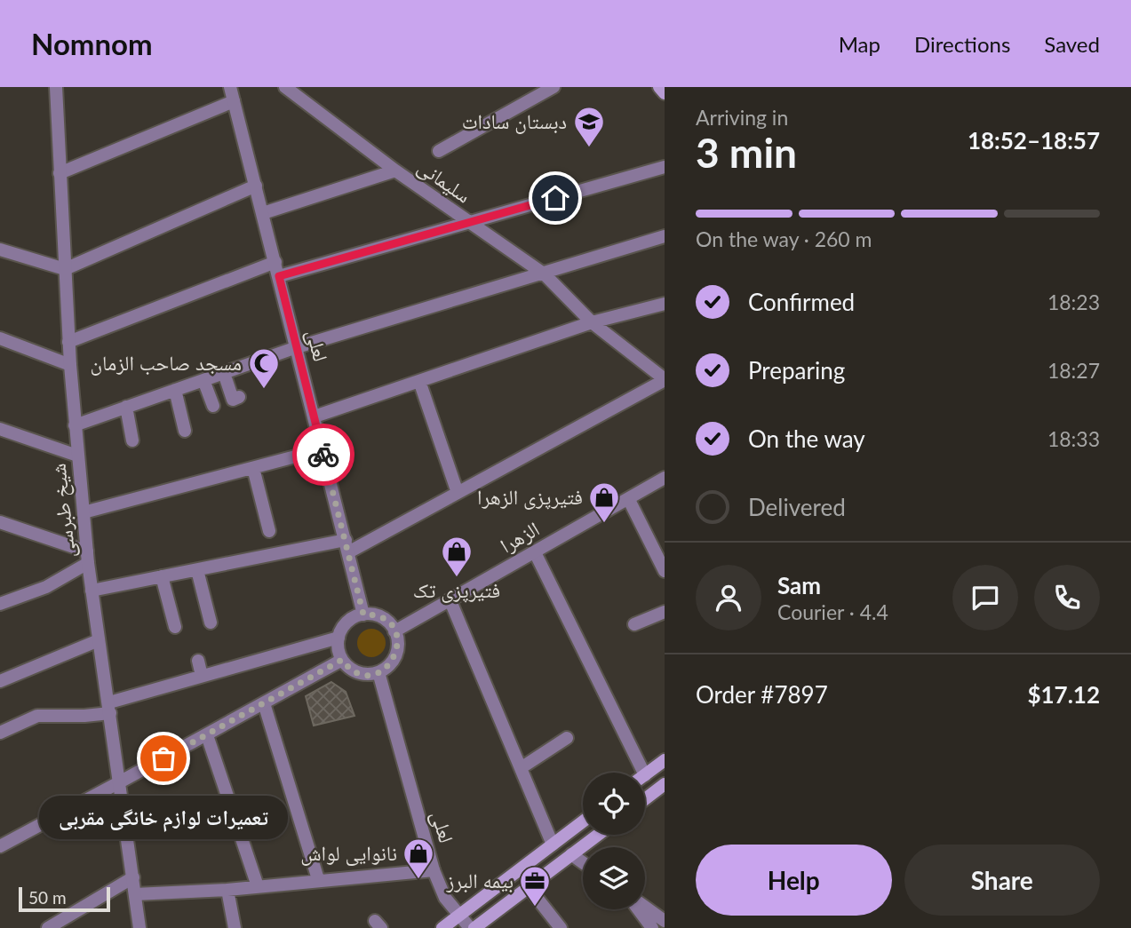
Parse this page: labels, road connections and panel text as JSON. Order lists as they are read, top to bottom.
{
  "streets": {
    "street": [
      "سلیمانی",
      "لعلی",
      "شیخ طبرسی",
      "الزهرا"
    ]
  },
  "crossings": [
    ["لعلی", "الزهرا"]
  ],
  "places": {
    "school or university": ["دبستان سادات"],
    "mosque": ["مسجد صاحب الزمان"],
    "shop": ["فتیرپزی الزهرا", "فتیرپزی تک", "نانوایی لواش"],
    "other": ["تعمیرات لوازم خانگی مقربی"],
    "office": ["بیمه البرز"]
  },
  "scale_bar": "50 m",
  "page": {
    "header": "Nomnom",
    "nav": ["Map", "Directions", "Saved"],
    "heading": ["3 min", "Arriving in", "18:52–18:57"],
    "panel": [
      "Sam",
      "Courier · 4.4",
      "Order #7897",
      "$17.12"
    ],
    "bar": "On the way · 260 m",
    "list": [
      ["Confirmed", "18:23"],
      ["Preparing", "18:27"],
      ["On the way", "18:33"],
      "Delivered"
    ],
    "bubble": "تعمیرات لوازم خانگی مقربی",
    "buttons": ["Help", "Share"],
    "scale": "50 m"
  }
}
